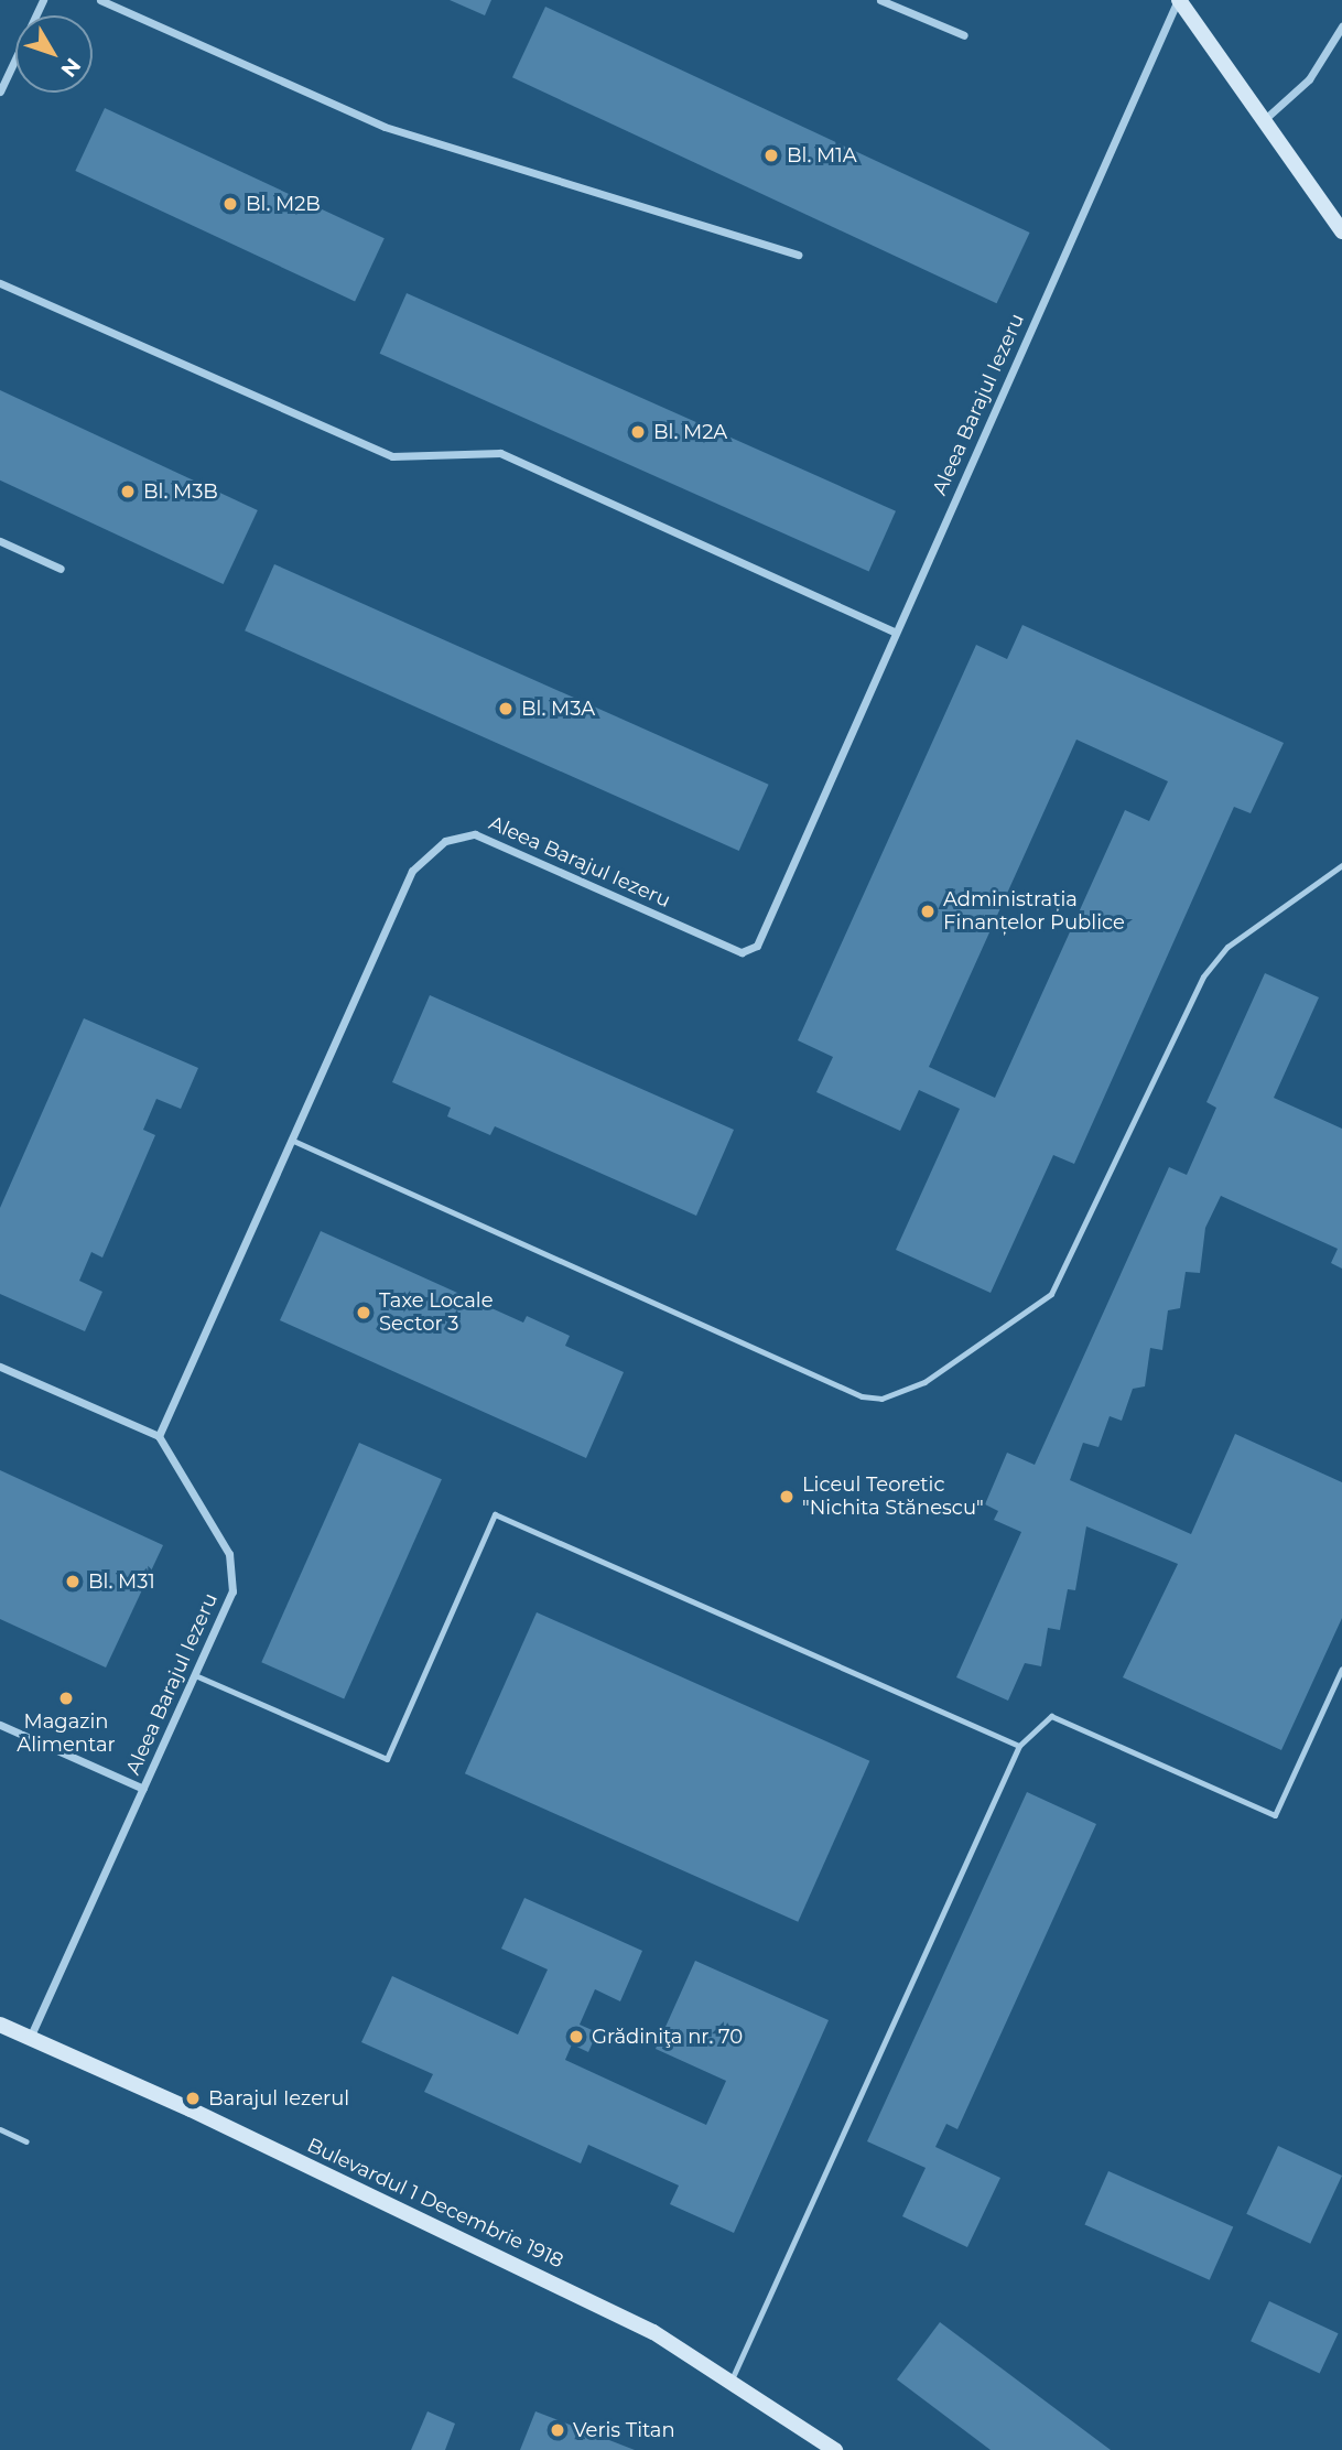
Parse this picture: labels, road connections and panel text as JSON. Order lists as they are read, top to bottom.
{
  "streets": {
    "main road": ["Bulevardul 1 Decembrie 1918"],
    "street": ["Aleea Barajul Iezeru"]
  },
  "crossings": [
    ["Aleea Barajul Iezeru", "Bulevardul 1 Decembrie 1918"]
  ],
  "places": [
    "Bl. M1A",
    "Bl. M2B",
    "Bl. M2A",
    "Bl. M3B",
    "Bl. M3A",
    "Administrația Finanțelor Publice",
    "Taxe Locale Sector 3",
    "Liceul Teoretic \"Nichita Stănescu\"",
    "Bl. M31",
    "Magazin Alimentar",
    "Grădiniţa nr. 70",
    "Barajul Iezerul",
    "Veris Titan"
  ],
  "north": "bottom right"
}
